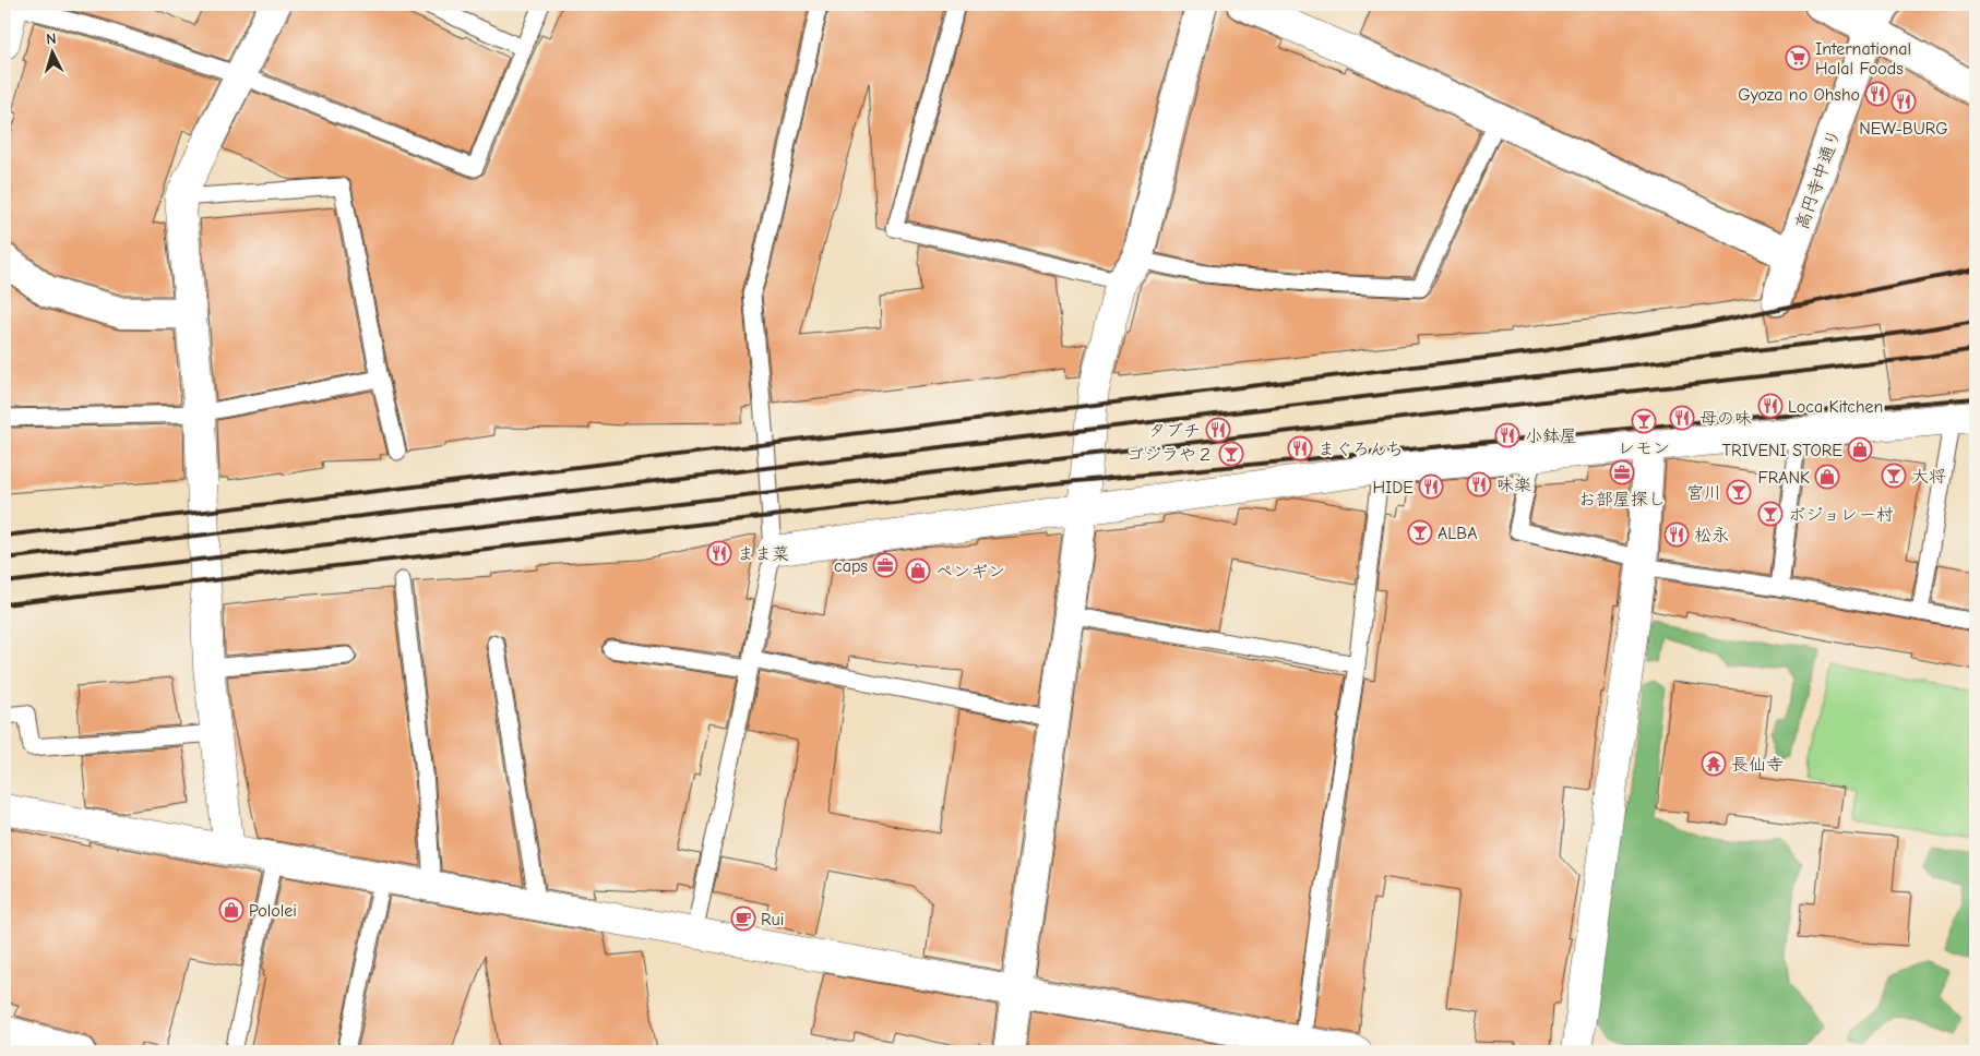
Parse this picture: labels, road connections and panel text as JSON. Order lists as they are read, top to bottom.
{
  "streets": {
    "street": ["高円寺中通り"]
  },
  "places": {
    "supermarket": ["International Halal Foods"],
    "restaurant": [
      "Gyoza no Ohsho",
      "NEW-BURG",
      "Loca Kitchen",
      "母の味",
      "タブチ",
      "小鉢屋",
      "まぐろんち",
      "味楽",
      "HIDE",
      "松永",
      "まま菜"
    ],
    "bar": [
      "レモン",
      "ゴジラや２",
      "大将",
      "宮川",
      "ボジョレー村",
      "ALBA"
    ],
    "shop": [
      "TRIVENI STORE",
      "FRANK",
      "ペンギン",
      "Pololei"
    ],
    "office": ["お部屋探し", "caps"],
    "temple": ["長仙寺"],
    "cafe": ["Rui"]
  },
  "north": "top"
}
